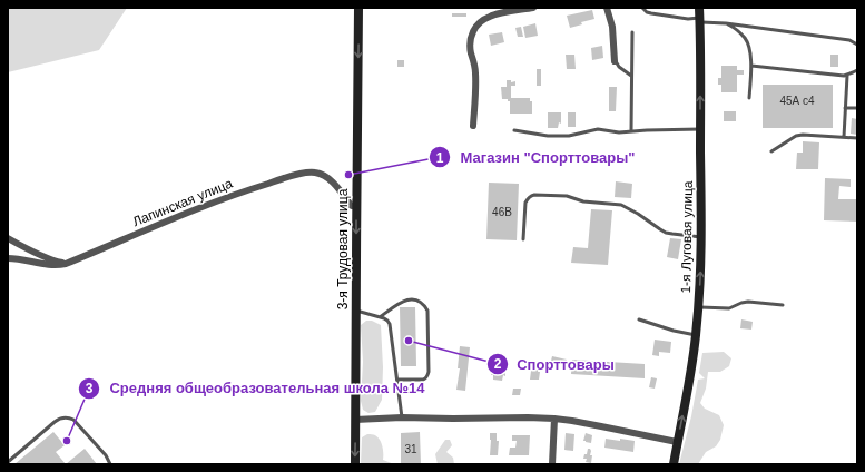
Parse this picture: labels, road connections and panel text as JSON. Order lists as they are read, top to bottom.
{
  "streets": {
    "street": ["Лапинская улица", "1-я Луговая улица", "3-я Трудовая улица"]
  },
  "crossings": [
    ["Лапинская улица", "3-я Трудовая улица"]
  ],
  "one_way": ["1-я Луговая улица", "3-я Трудовая улица"],
  "places": ["Магазин \"Спорттовары\"", "Спорттовары", "Средняя общеобразовательная школа №14"],
  "house_numbers": ["45А с4", "46В", "31"]
}
